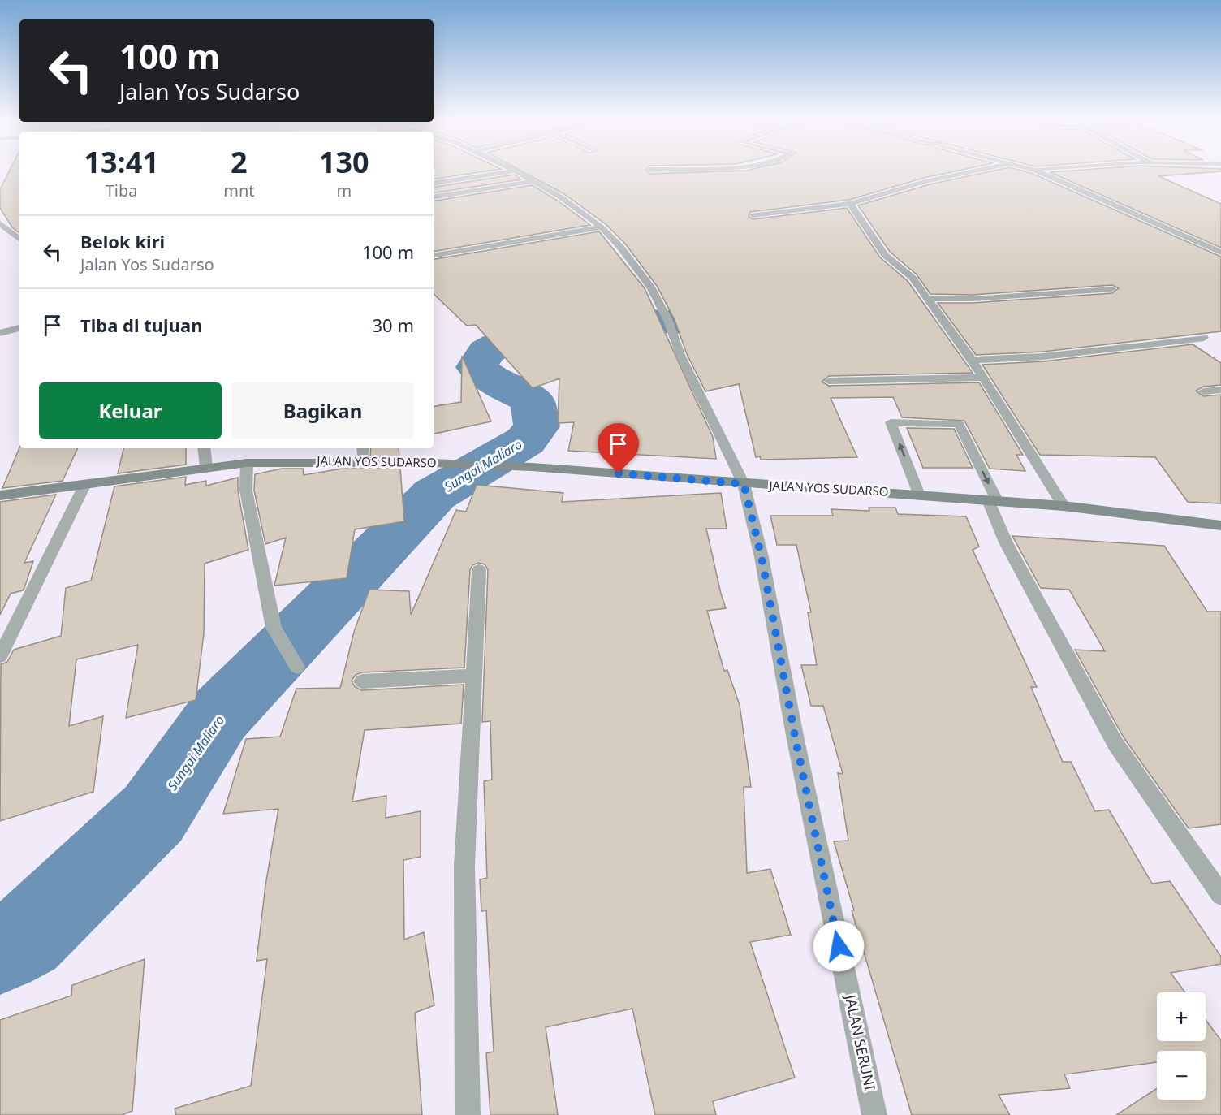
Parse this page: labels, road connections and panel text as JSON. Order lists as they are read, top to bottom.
{
  "streets": {
    "street": ["JALAN YOS SUDARSO", "JALAN SERUNI"]
  },
  "crossings": [
    ["JALAN YOS SUDARSO", "JALAN SERUNI"]
  ],
  "water": ["Sungai Maliaro"],
  "page": {
    "turn": ["100 m", "Jalan Yos Sudarso"],
    "eta": [
      "13:41",
      "Tiba",
      "2",
      "mnt",
      "130",
      "m"
    ],
    "list": [
      {
        "name": "Belok kiri",
        "note": "Jalan Yos Sudarso",
        "value": "100 m"
      },
      {
        "name": "Tiba di tujuan",
        "value": "30 m"
      }
    ],
    "buttons": ["Keluar", "Bagikan"],
    "map_buttons": ["+", "−"]
  }
}
